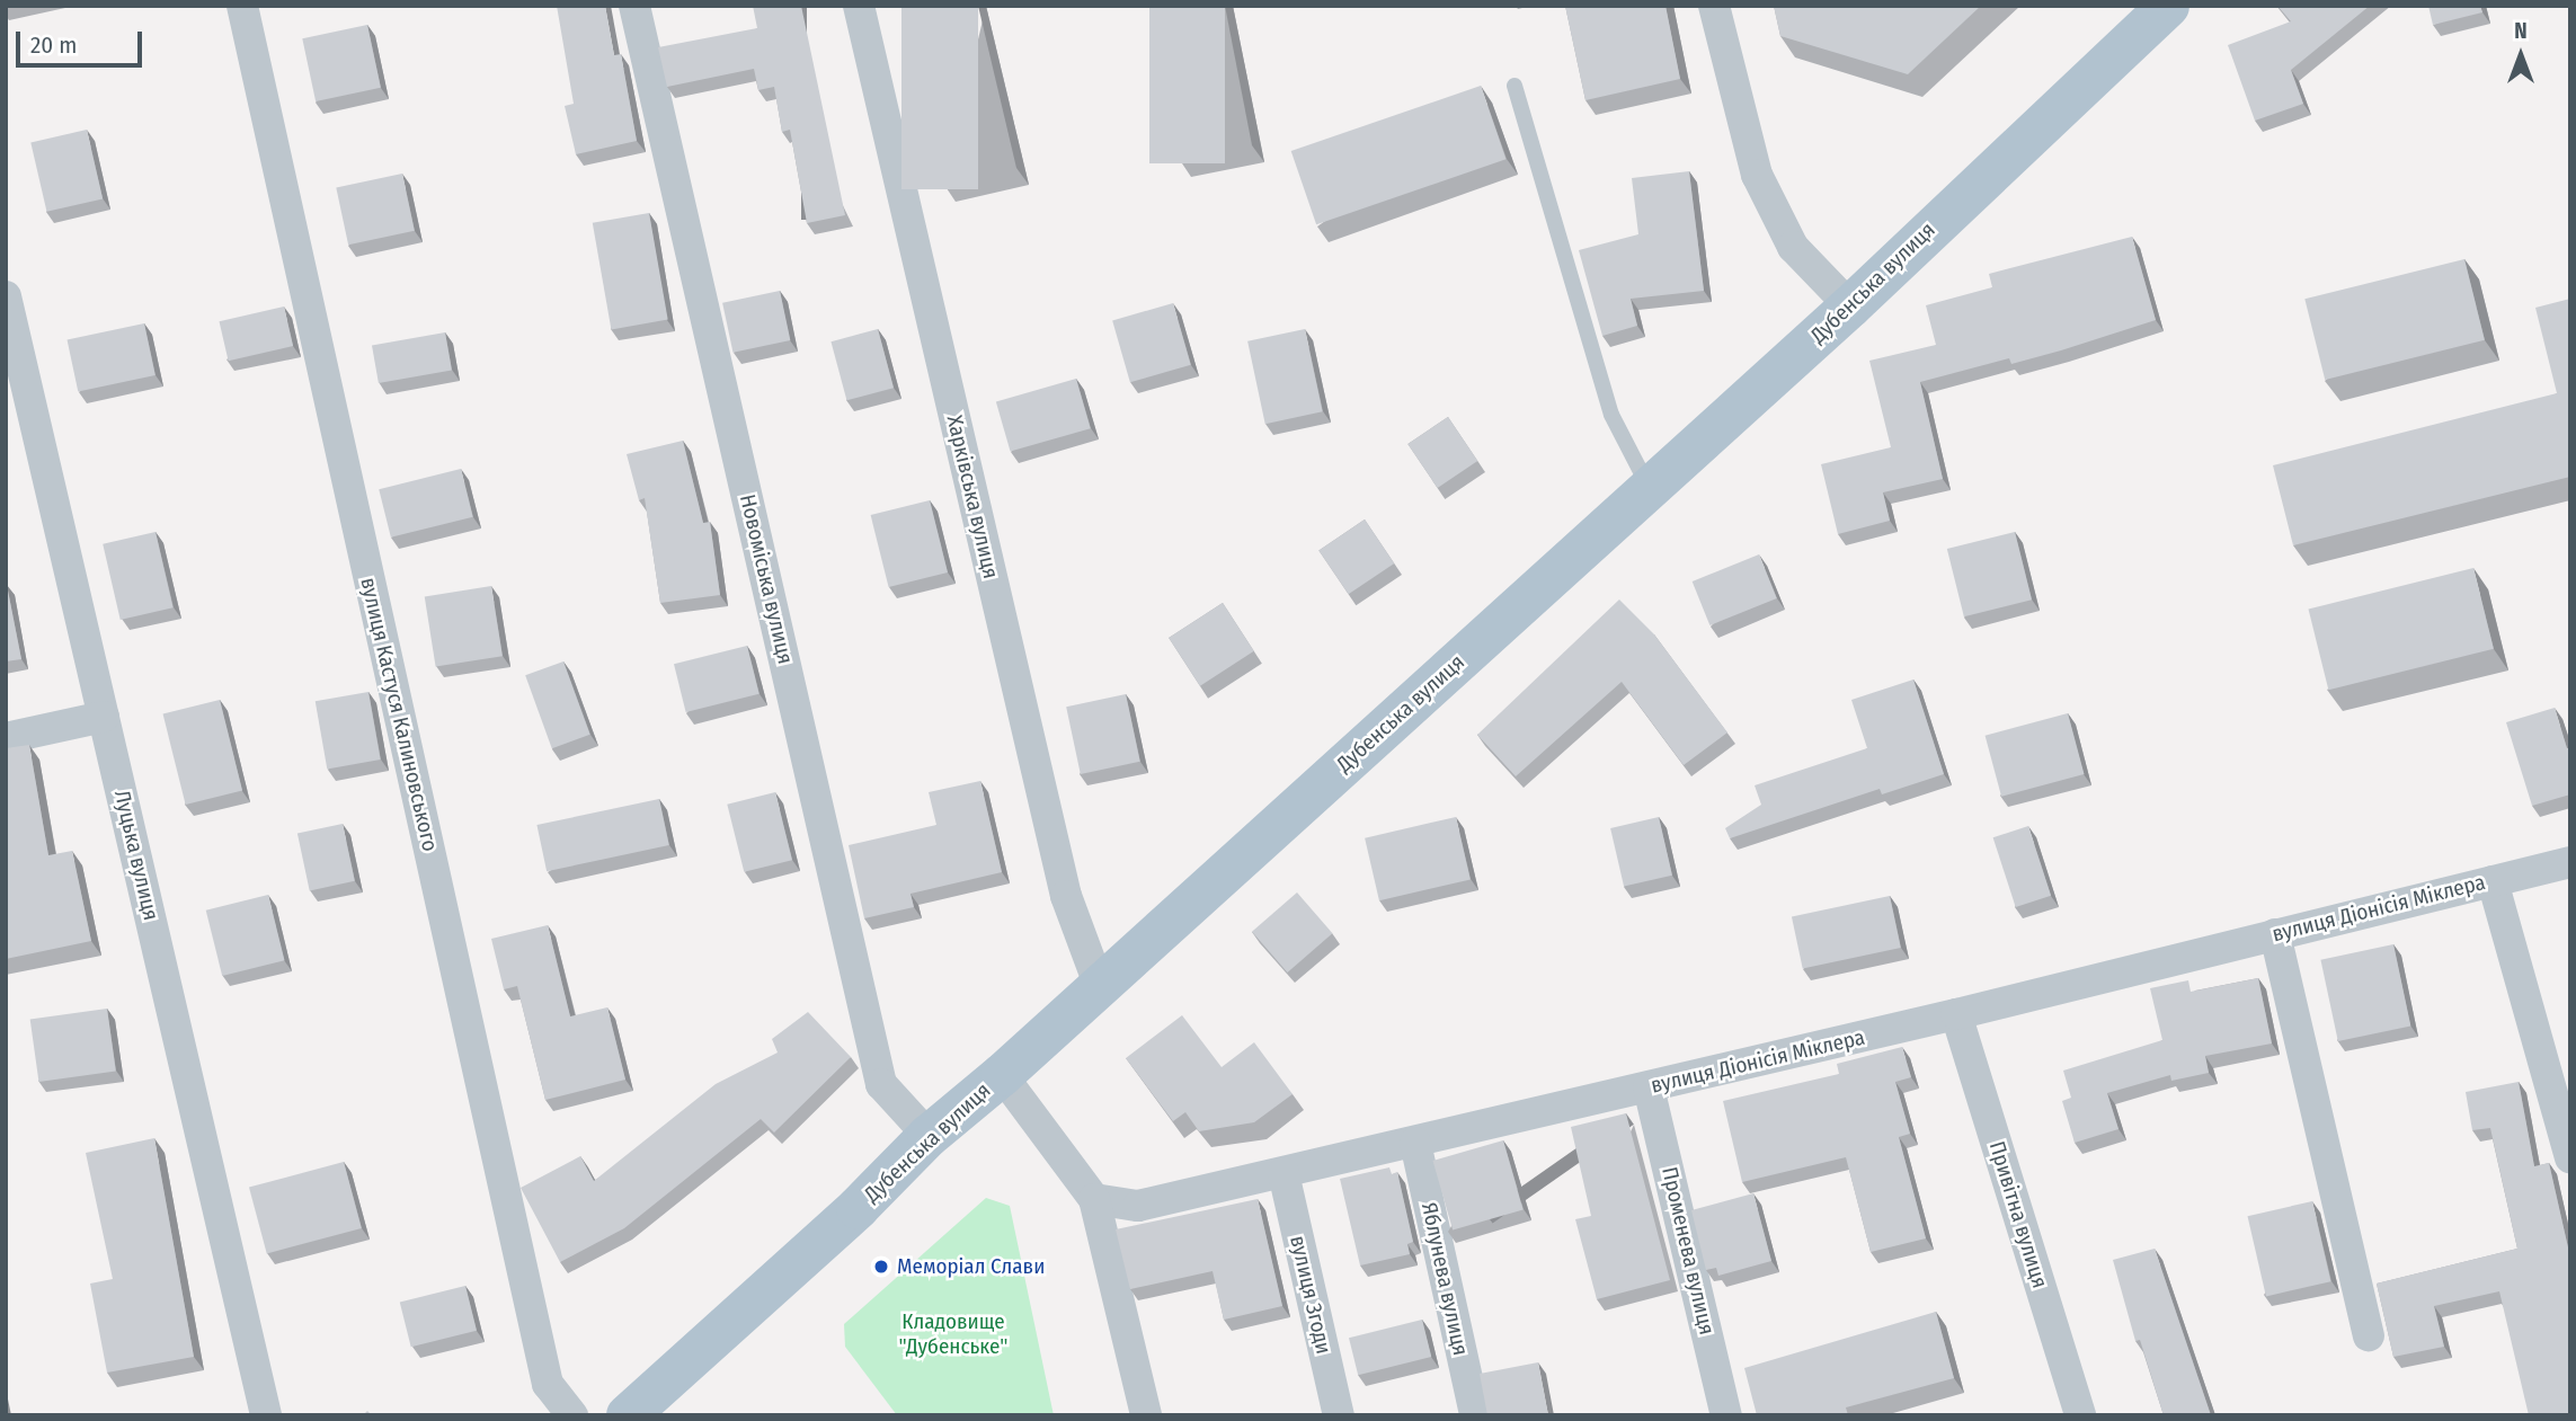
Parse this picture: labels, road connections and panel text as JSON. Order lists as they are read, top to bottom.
{
  "streets": {
    "main road": ["Дубенська вулиця"],
    "street": [
      "Харківська вулиця",
      "Новоміська вулиця",
      "вулиця Кастуся Калиновського",
      "Луцька вулиця",
      "вулиця Діонісія Міклера",
      "Привітна вулиця",
      "Променева вулиця",
      "Яблунева вулиця",
      "вулиця Згоди"
    ]
  },
  "crossings": [
    ["Дубенська вулиця", "Харківська вулиця"],
    ["Дубенська вулиця", "Новоміська вулиця"],
    ["вулиця Діонісія Міклера", "Привітна вулиця"],
    ["вулиця Діонісія Міклера", "Променева вулиця"],
    ["вулиця Діонісія Міклера", "Яблунева вулиця"],
    ["вулиця Діонісія Міклера", "вулиця Згоди"]
  ],
  "parks": ["Кладовище \"Дубенське\""],
  "places": ["Меморіал Слави"],
  "scale_bar": "20 m",
  "north": "top"
}
